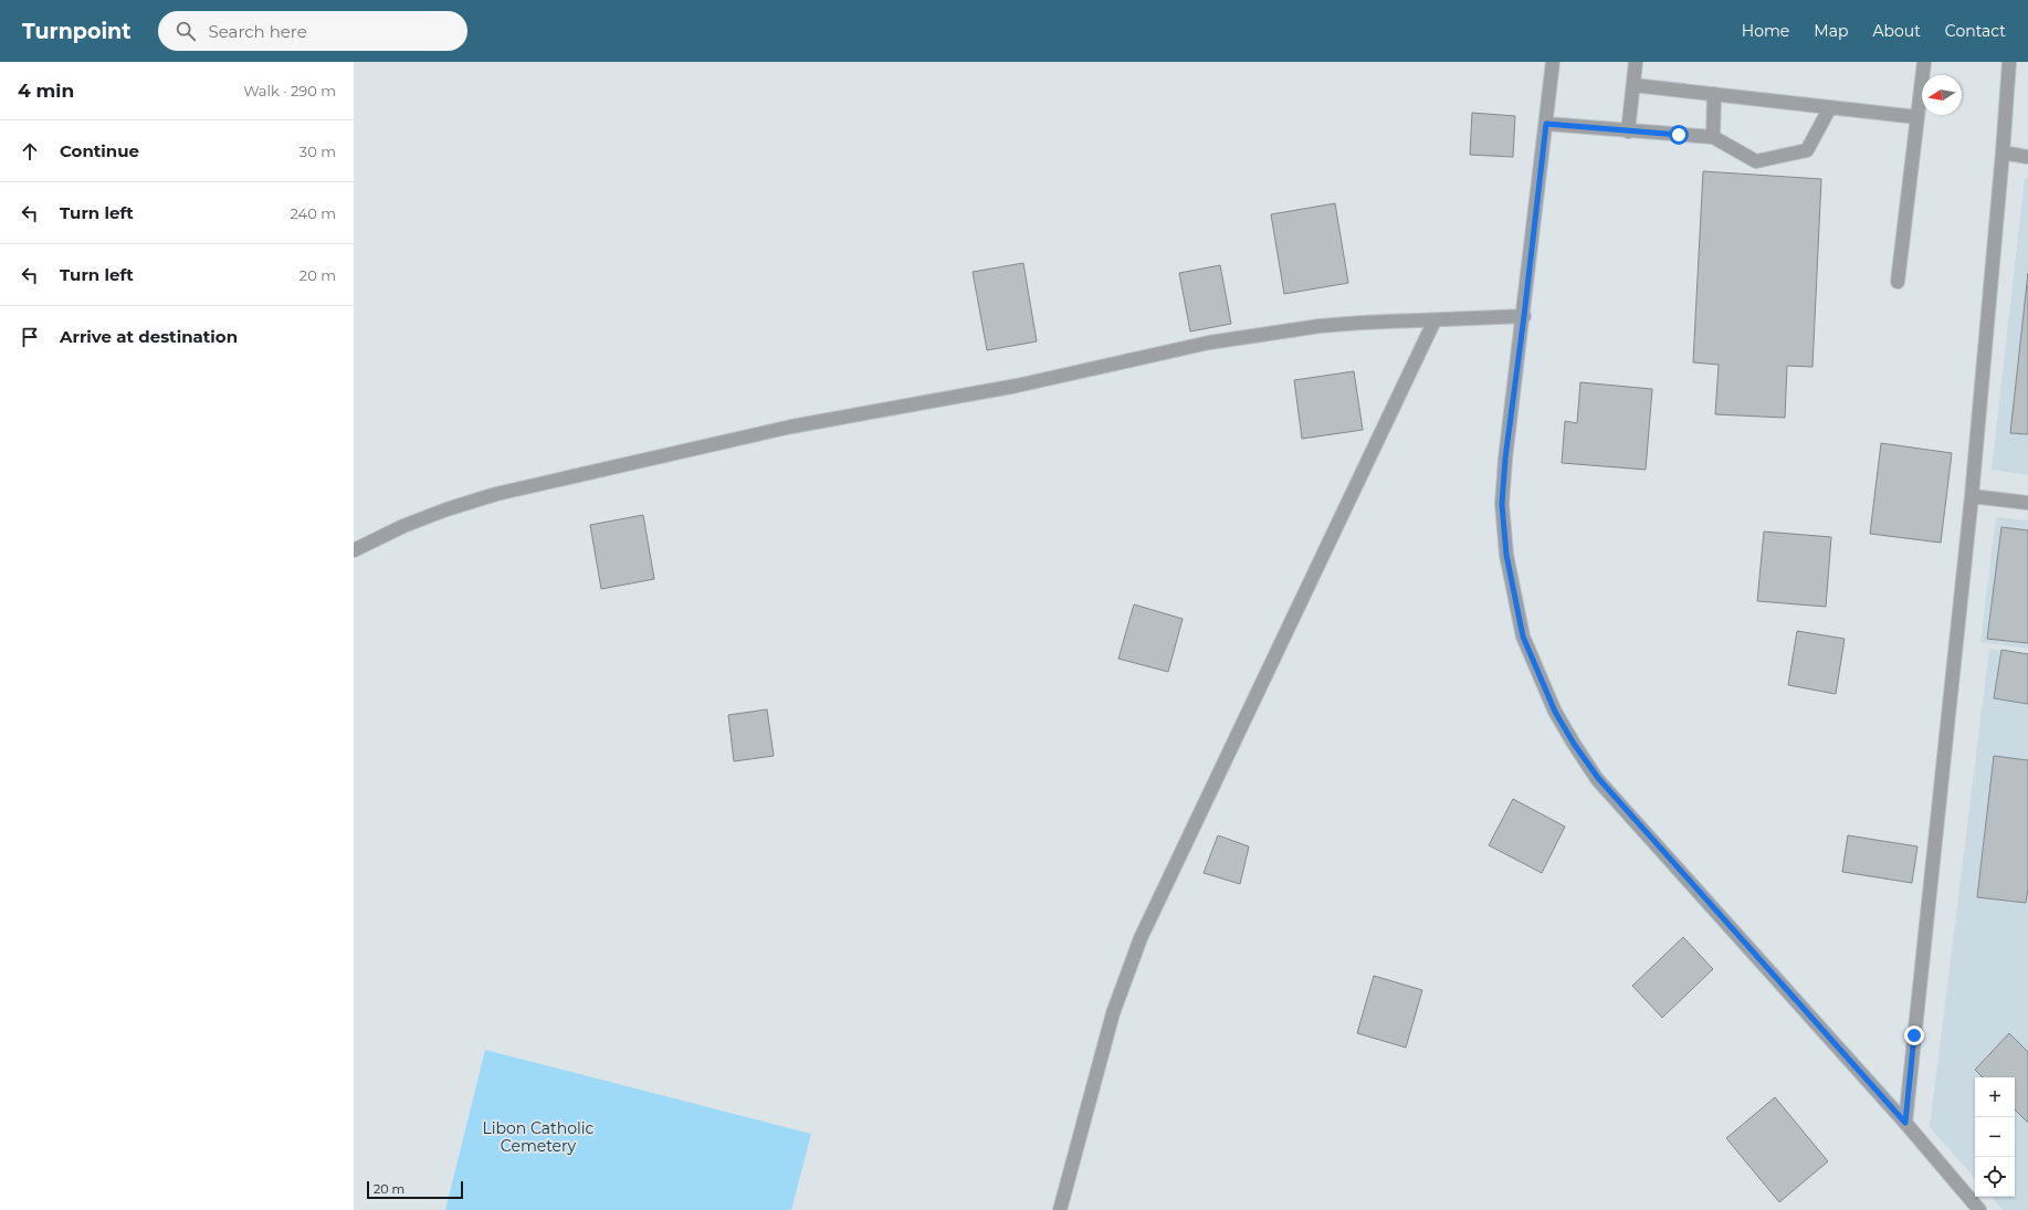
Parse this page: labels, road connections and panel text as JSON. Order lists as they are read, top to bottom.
{
  "parks": ["Libon Catholic Cemetery"],
  "scale_bar": "20 m",
  "north": "left",
  "page": {
    "header": "Turnpoint",
    "search": "Search here",
    "nav": [
      "Home",
      "Map",
      "About",
      "Contact"
    ],
    "heading": ["4 min", "Walk · 290 m"],
    "list": [
      ["Continue", "30 m"],
      ["Turn left", "240 m"],
      ["Turn left", "20 m"],
      "Arrive at destination"
    ],
    "map_buttons": ["+", "−"],
    "scale": "20 m"
  }
}
